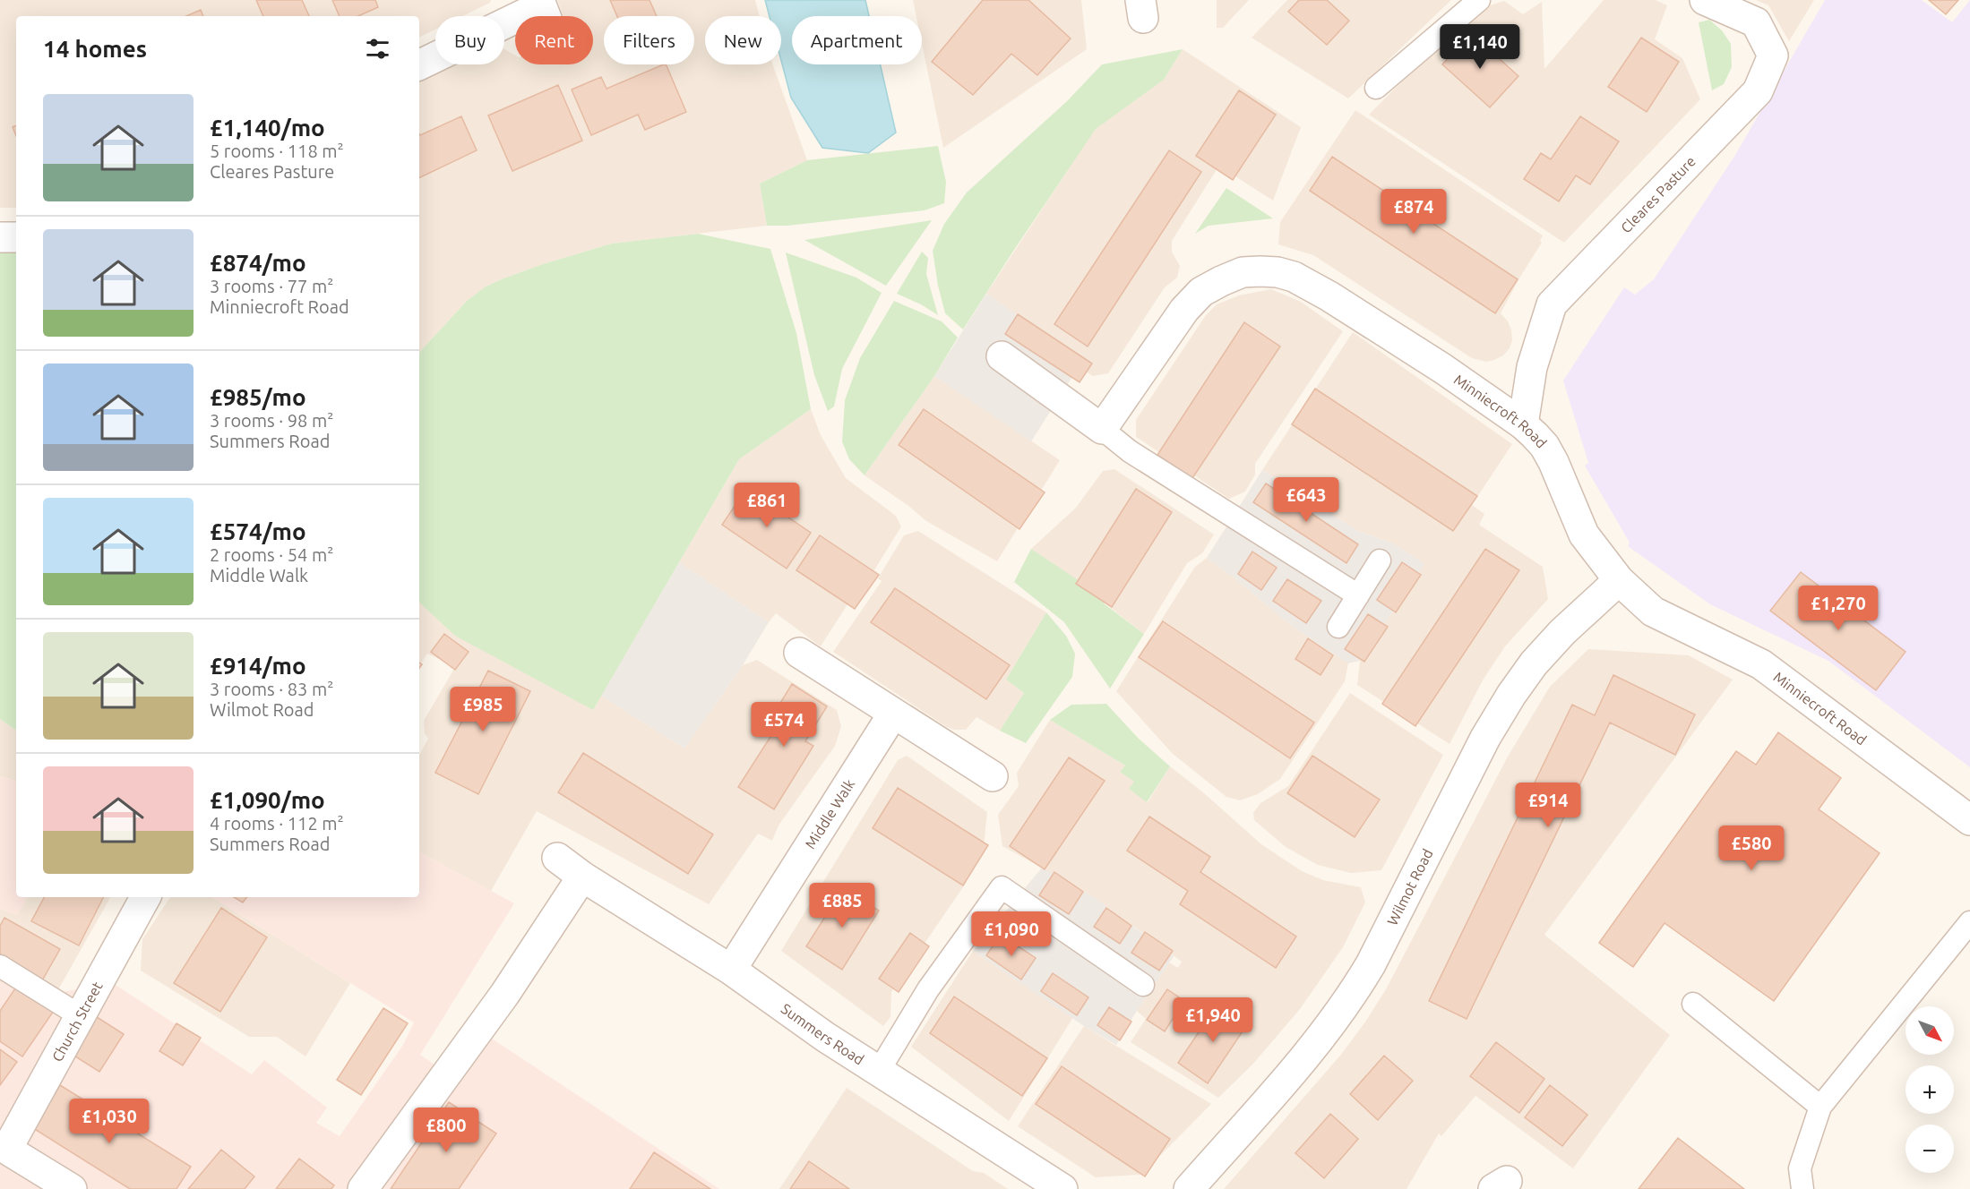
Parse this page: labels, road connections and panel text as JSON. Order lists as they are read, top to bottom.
{
  "streets": {
    "street": [
      "Cleares Pasture",
      "Minniecroft Road",
      "Middle Walk",
      "Wilmot Road",
      "Church Street",
      "Summers Road"
    ]
  },
  "crossings": [
    ["Cleares Pasture", "Minniecroft Road"],
    ["Minniecroft Road", "Wilmot Road"],
    ["Middle Walk", "Summers Road"]
  ],
  "north": "bottom right",
  "page": {
    "chip": [
      "Buy",
      "Rent",
      "Filters",
      "New",
      "Apartment"
    ],
    "heading": "14 homes",
    "price": [
      "£1,140",
      "£874",
      "£643",
      "£861",
      "£1,270",
      "£985",
      "£574",
      "£914",
      "£580",
      "£885",
      "£1,090",
      "£1,940",
      "£1,030",
      "£800"
    ],
    "list": [
      {
        "name": "£1,140/mo",
        "note": "5 rooms · 118 m² · Cleares Pasture"
      },
      {
        "name": "£874/mo",
        "note": "3 rooms · 77 m² · Minniecroft Road"
      },
      {
        "name": "£985/mo",
        "note": "3 rooms · 98 m² · Summers Road"
      },
      {
        "name": "£574/mo",
        "note": "2 rooms · 54 m² · Middle Walk"
      },
      {
        "name": "£914/mo",
        "note": "3 rooms · 83 m² · Wilmot Road"
      },
      {
        "name": "£1,090/mo",
        "note": "4 rooms · 112 m² · Summers Road"
      }
    ],
    "map_buttons": ["+", "−"]
  }
}
